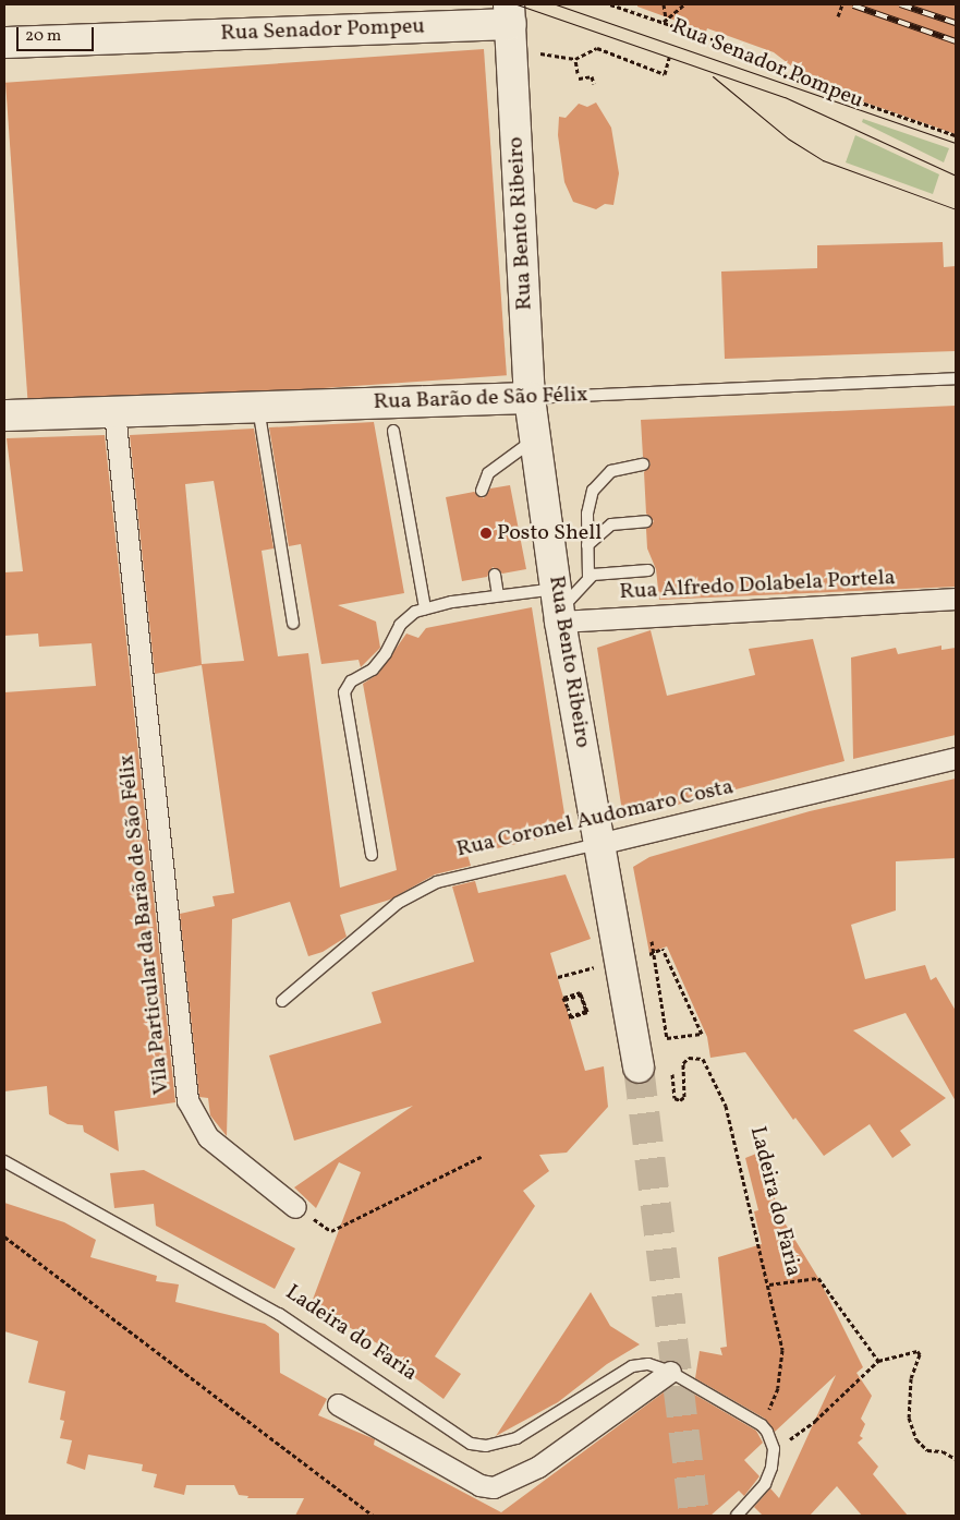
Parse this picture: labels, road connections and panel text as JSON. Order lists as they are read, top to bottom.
{
  "streets": {
    "street": [
      "Rua Senador Pompeu",
      "Rua Bento Ribeiro",
      "Rua Barão de São Félix",
      "Rua Alfredo Dolabela Portela",
      "Rua Coronel Audomaro Costa",
      "Vila Particular da Barão de São Félix"
    ],
    "lane": ["Ladeira do Faria"]
  },
  "crossings": [
    ["Rua Senador Pompeu", "Rua Bento Ribeiro"],
    ["Rua Bento Ribeiro", "Rua Barão de São Félix"],
    ["Rua Bento Ribeiro", "Rua Alfredo Dolabela Portela"],
    ["Rua Bento Ribeiro", "Rua Coronel Audomaro Costa"],
    ["Rua Barão de São Félix", "Vila Particular da Barão de São Félix"]
  ],
  "places": ["Posto Shell"],
  "scale_bar": "20 m"
}
